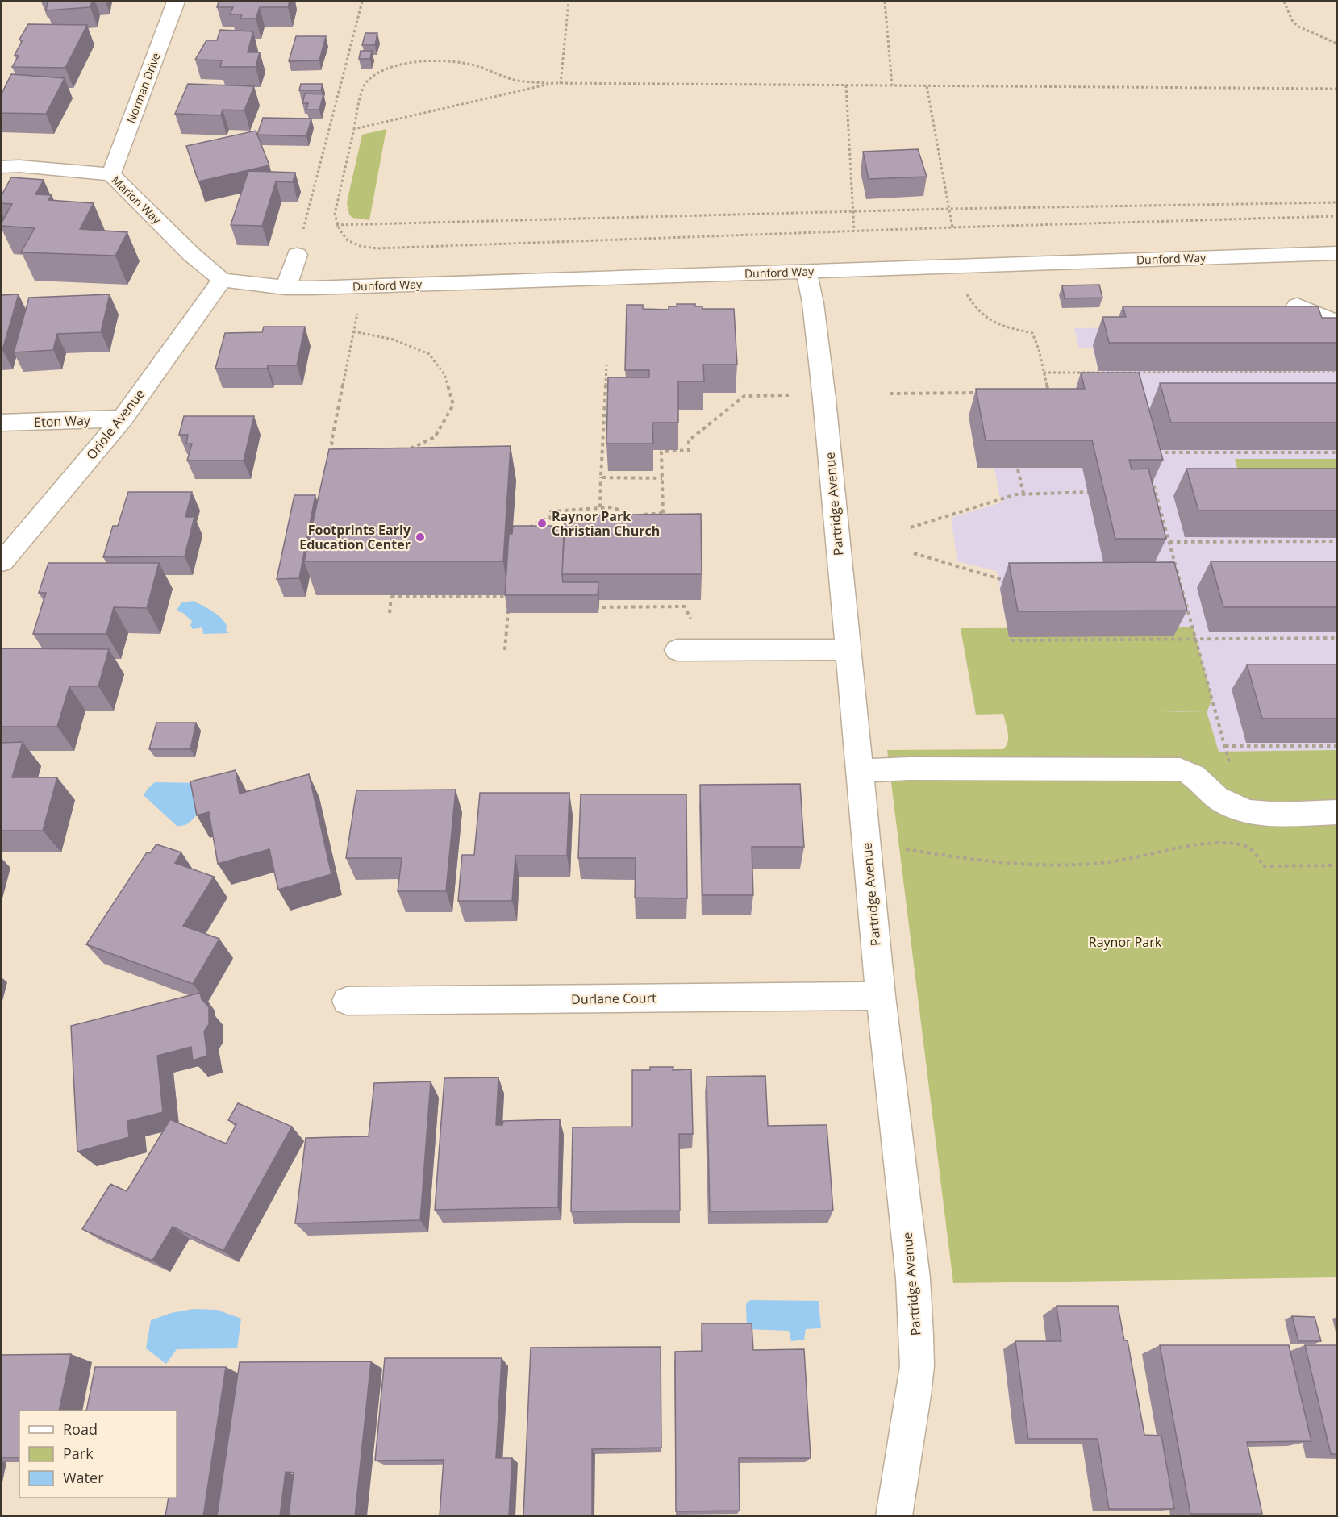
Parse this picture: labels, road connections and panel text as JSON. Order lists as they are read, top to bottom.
{
  "streets": {
    "street": [
      "Norman Drive",
      "Marion Way",
      "Dunford Way",
      "Eton Way",
      "Oriole Avenue",
      "Partridge Avenue",
      "Durlane Court"
    ]
  },
  "crossings": [
    ["Norman Drive", "Marion Way"],
    ["Marion Way", "Dunford Way"],
    ["Marion Way", "Oriole Avenue"],
    ["Dunford Way", "Oriole Avenue"],
    ["Dunford Way", "Partridge Avenue"],
    ["Eton Way", "Oriole Avenue"],
    ["Partridge Avenue", "Durlane Court"]
  ],
  "parks": ["Raynor Park"],
  "places": ["Raynor Park Christian Church", "Footprints Early Education Center"],
  "legend": ["Road", "Park", "Water"]
}
